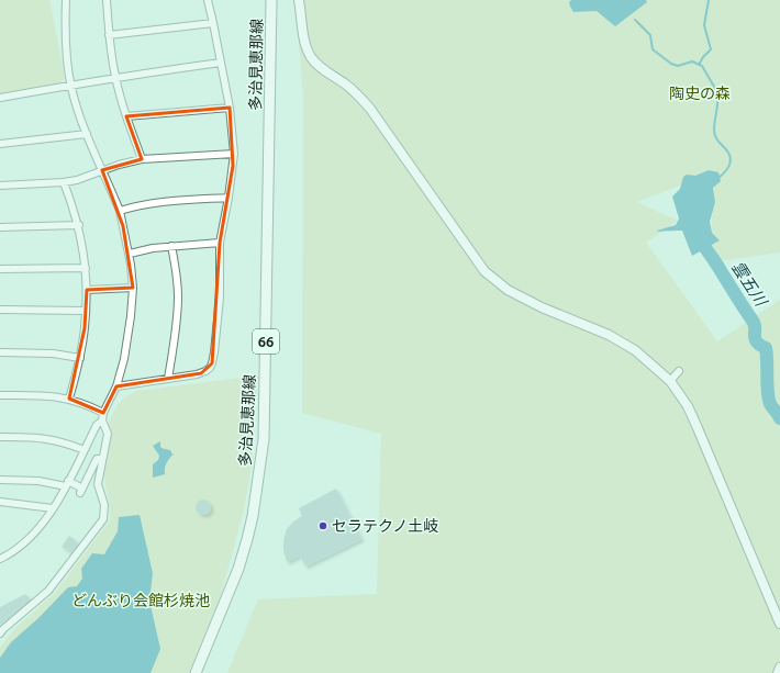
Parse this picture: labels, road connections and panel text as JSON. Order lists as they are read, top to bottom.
{
  "streets": {
    "main road": ["多治見恵那線", "66"]
  },
  "water": ["雲五川"],
  "parks": ["陶史の森", "どんぶり会館杉焼池"],
  "places": ["セラテクノ土岐"]
}
